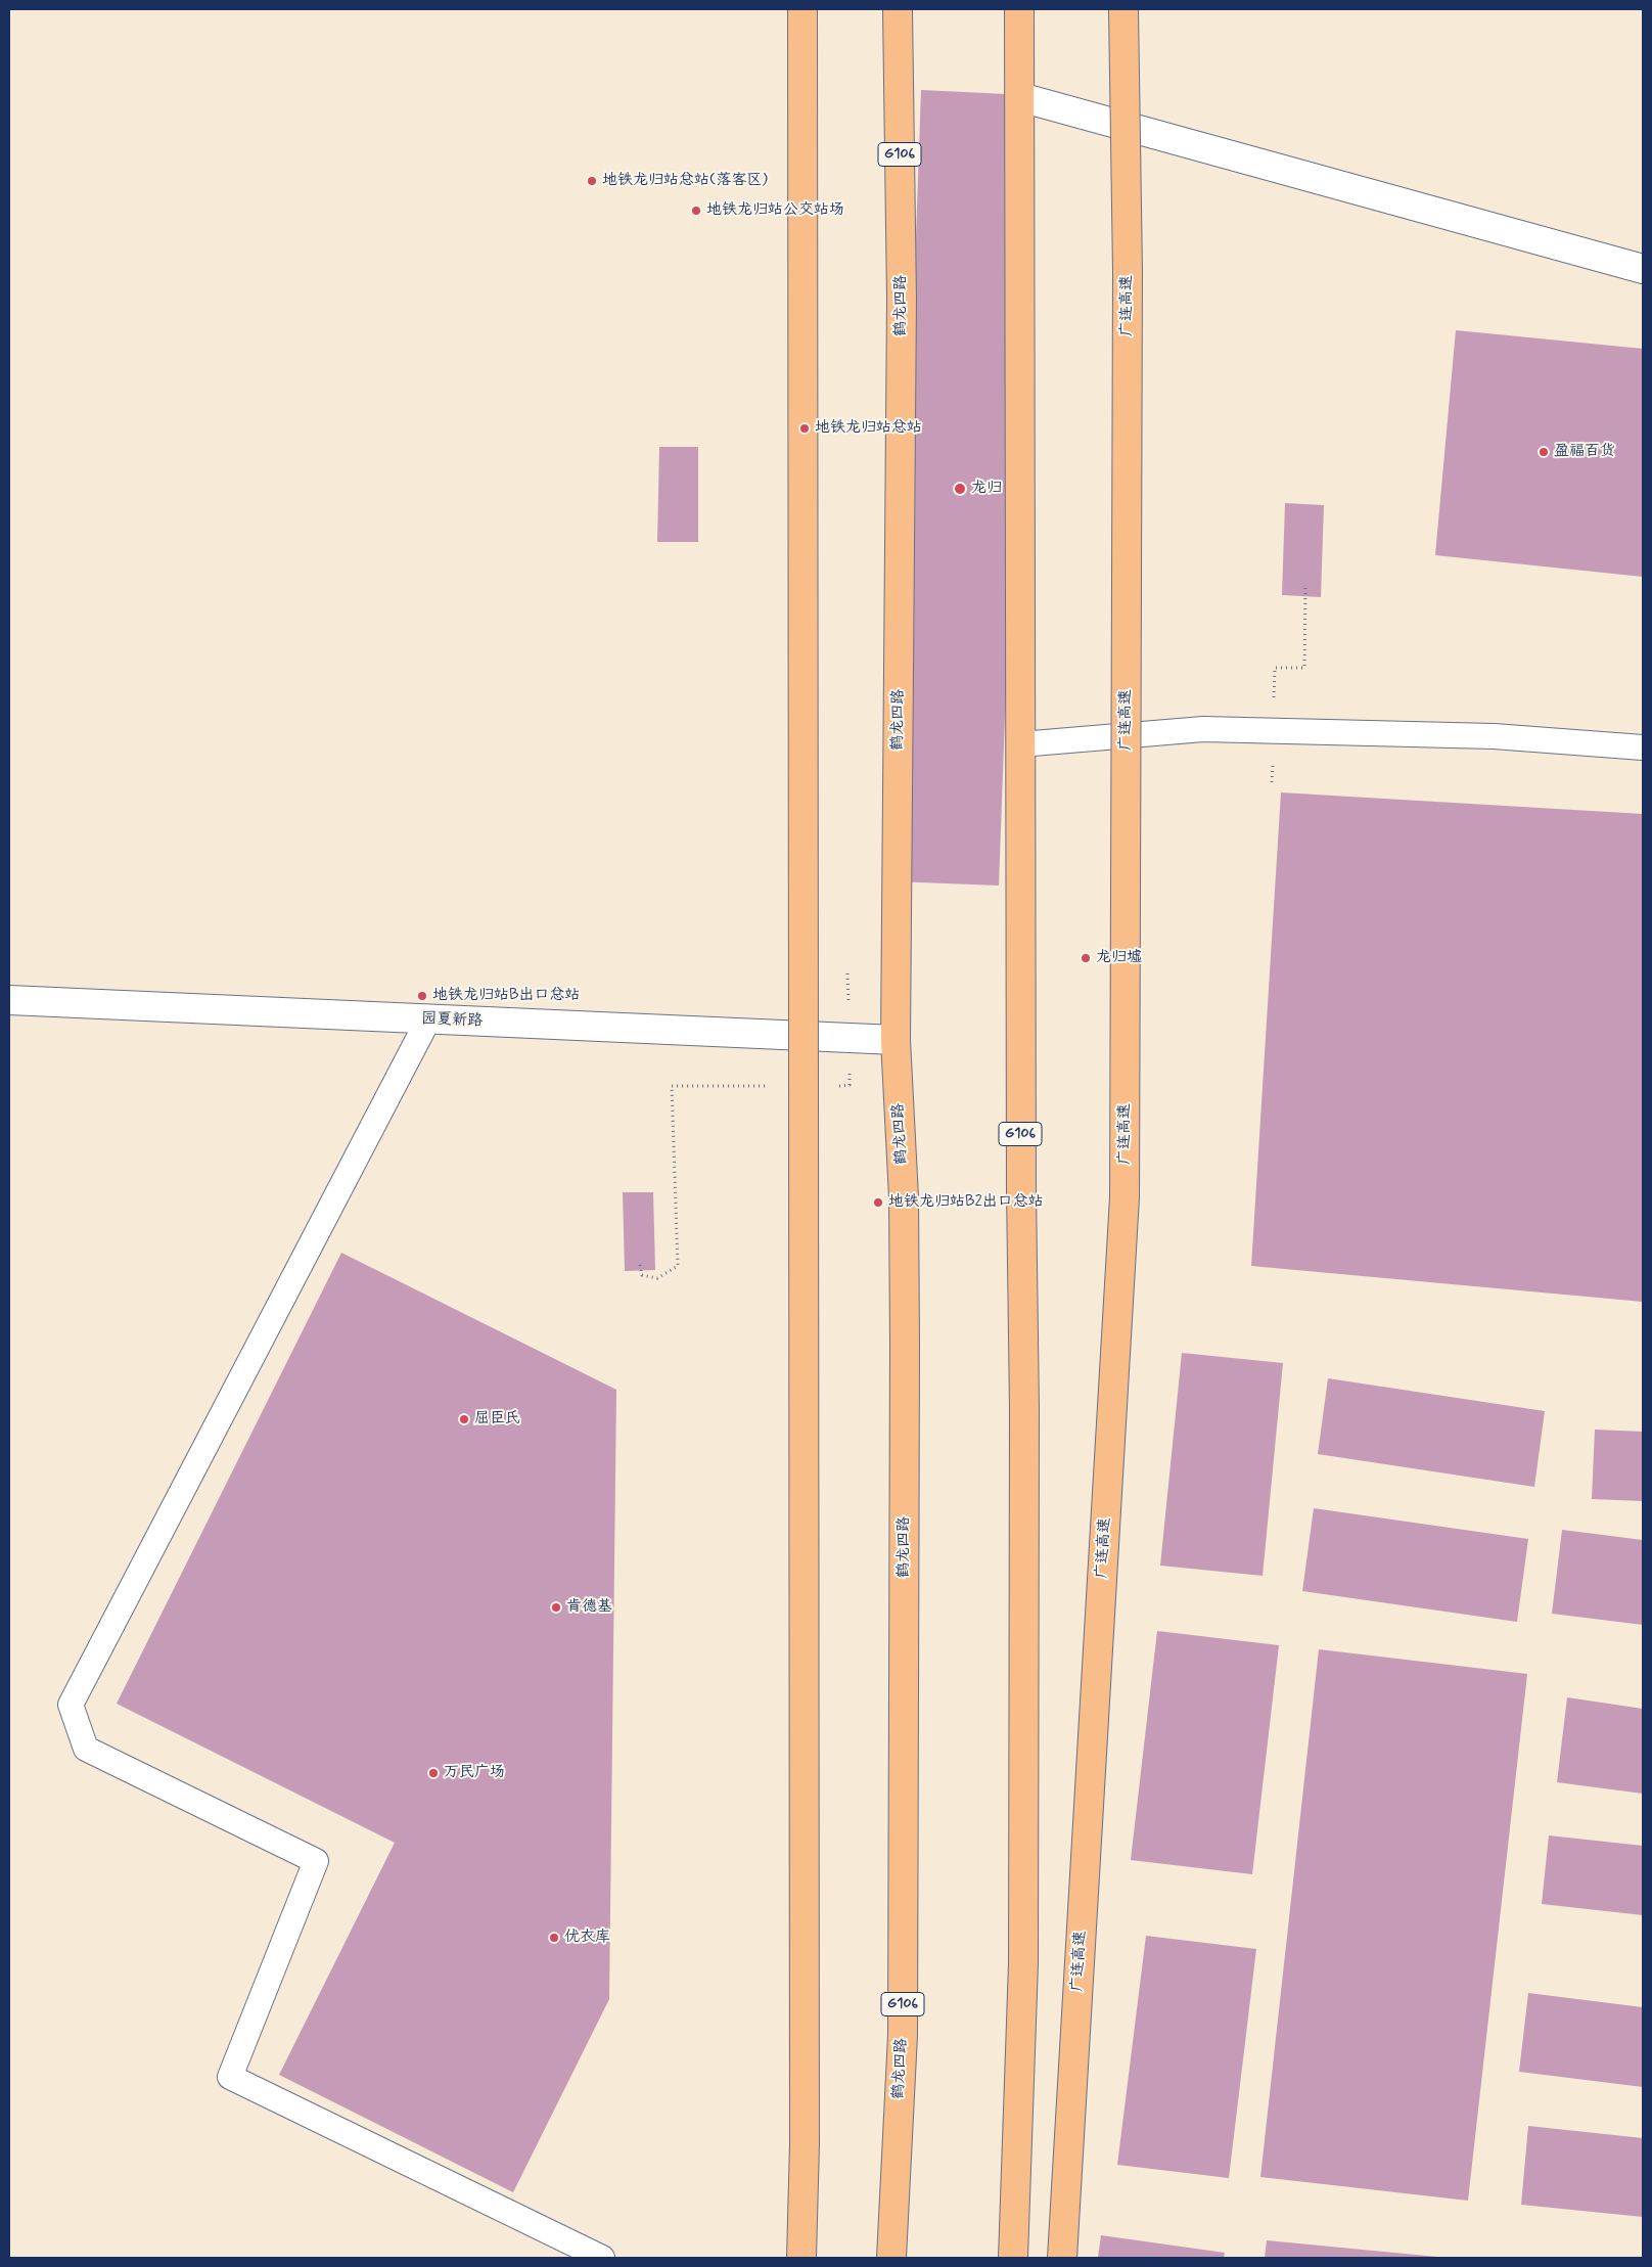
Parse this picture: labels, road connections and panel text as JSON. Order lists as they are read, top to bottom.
{
  "streets": {
    "highway": ["G106", "鹤龙四路", "广连高速"],
    "street": ["园夏新路"]
  },
  "crossings": [
    ["鹤龙四路", "园夏新路"]
  ],
  "places": [
    "地铁龙归站总站(落客区)",
    "地铁龙归站公交站场",
    "地铁龙归站总站",
    "盈福百货",
    "龙归",
    "龙归墟",
    "地铁龙归站B出口总站",
    "地铁龙归站B2出口总站",
    "屈臣氏",
    "肯德基",
    "万民广场",
    "优衣库"
  ]
}
